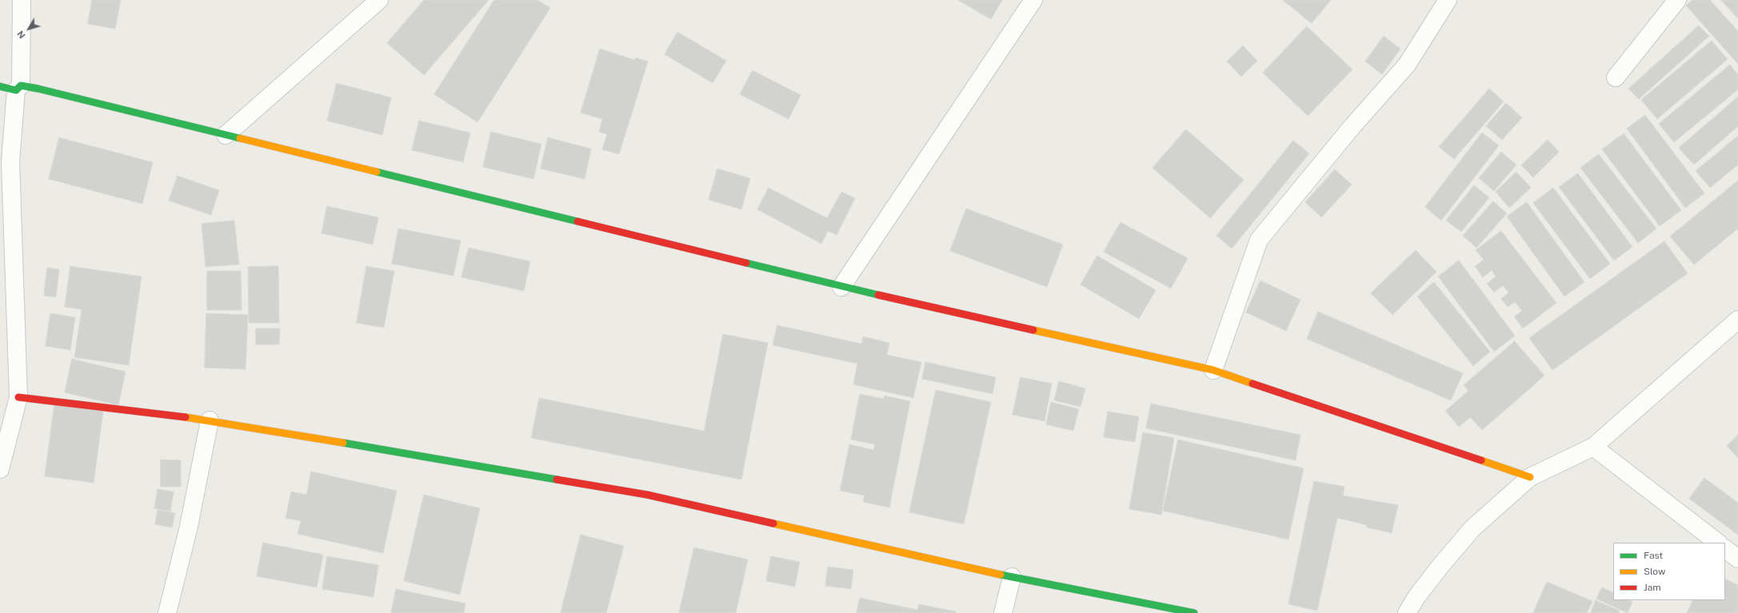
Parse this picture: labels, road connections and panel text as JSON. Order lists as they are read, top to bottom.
{
  "legend": ["Fast", "Slow", "Jam"],
  "north": "bottom left"
}
